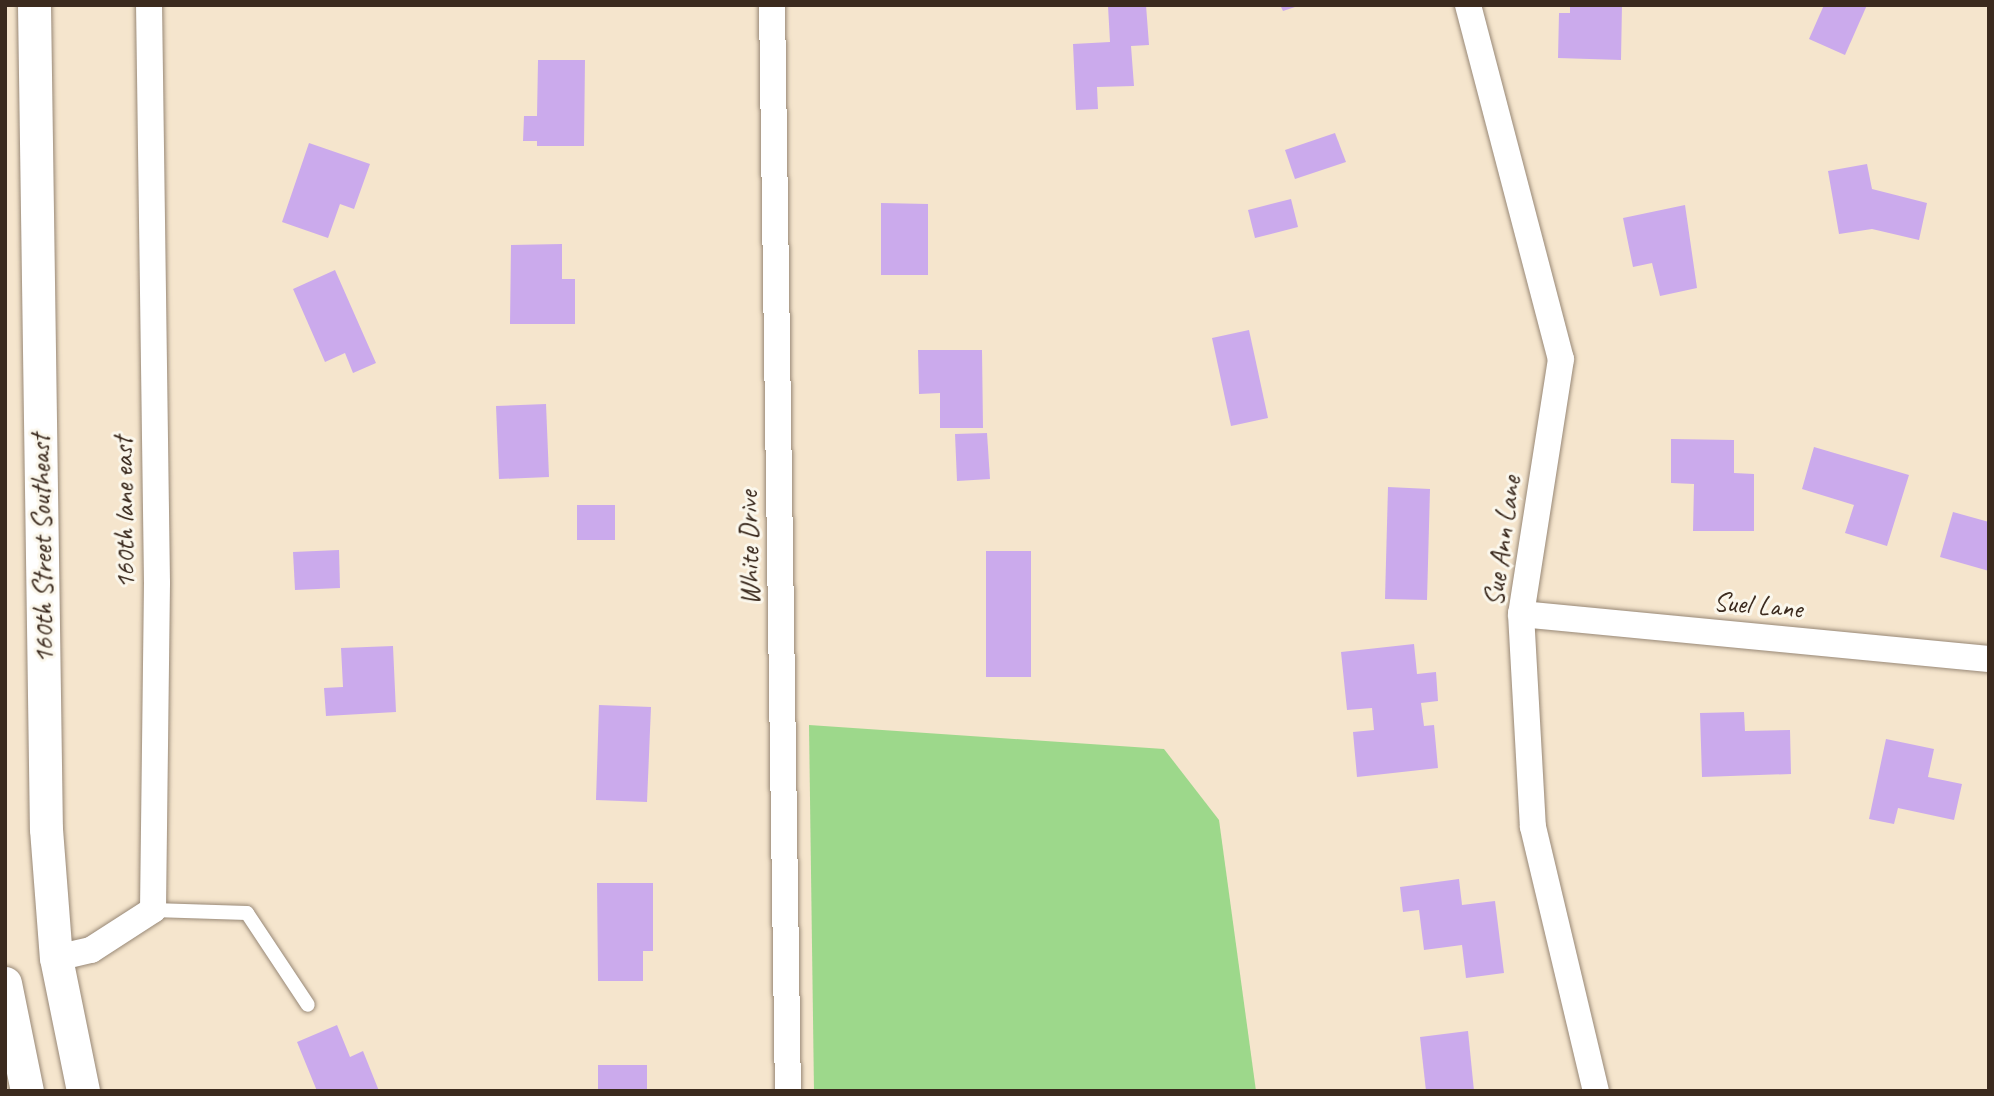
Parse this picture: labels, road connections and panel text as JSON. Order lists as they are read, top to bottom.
{
  "streets": {
    "street": [
      "160th lane east",
      "Sue Ann Lane",
      "White Drive",
      "160th Street Southeast",
      "Suel Lane"
    ]
  },
  "crossings": [
    ["Sue Ann Lane", "Suel Lane"]
  ]
}
